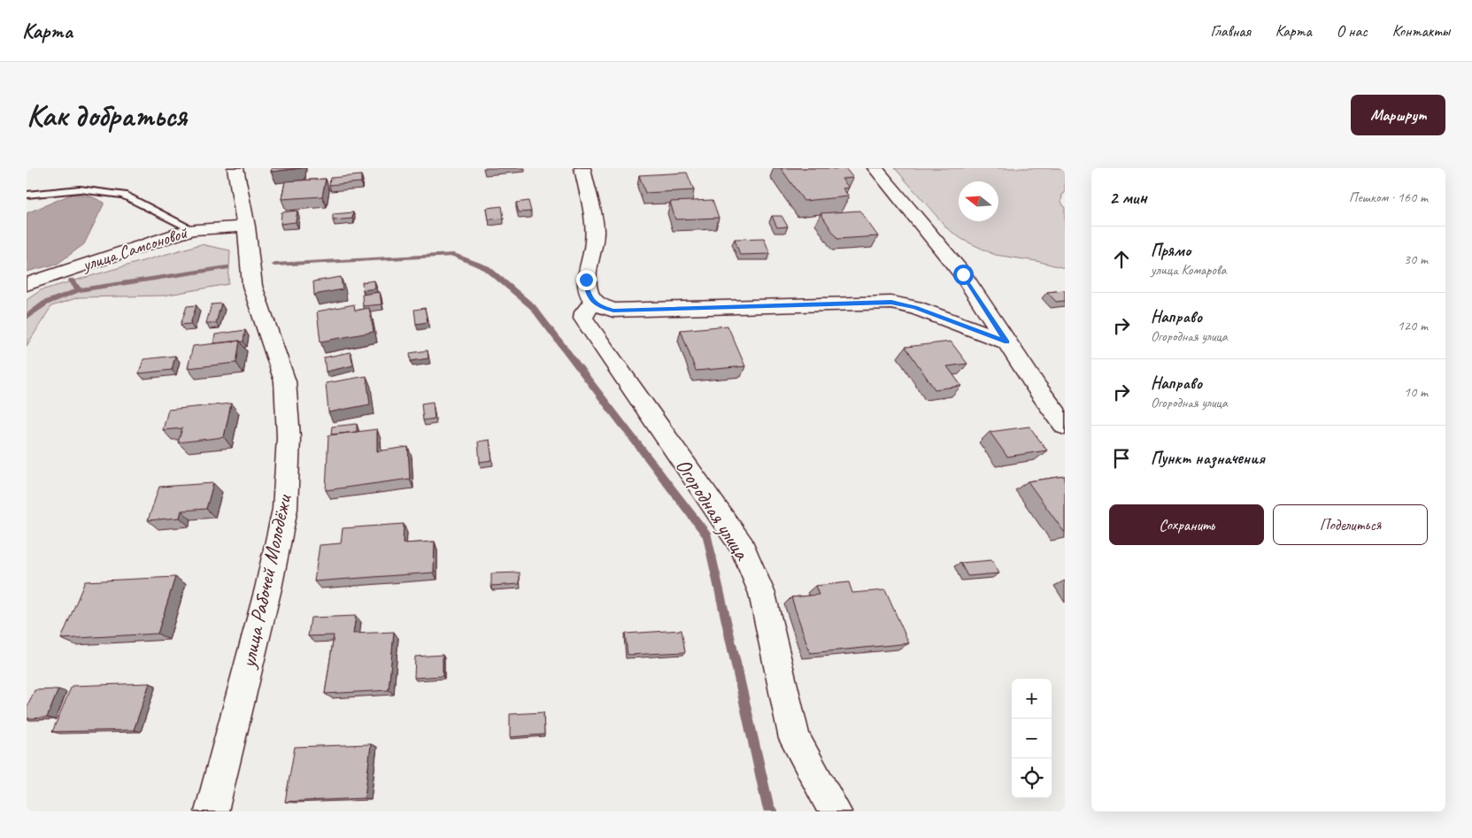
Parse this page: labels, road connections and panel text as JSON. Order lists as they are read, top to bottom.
{
  "streets": {
    "street": ["улица Самсоновой", "Огородная улица", "улица Рабочей Молодёжи"]
  },
  "crossings": [
    ["улица Самсоновой", "улица Рабочей Молодёжи"]
  ],
  "north": "left",
  "page": {
    "header": "Карта",
    "nav": [
      "Главная",
      "Карта",
      "О нас",
      "Контакты"
    ],
    "buttons": [
      "Маршрут",
      ["Сохранить", "Поделиться"]
    ],
    "title": "Как добраться",
    "heading": ["2 мин", "Пешком · 160 m"],
    "list": [
      ["Прямо", "улица Комарова", "30 m"],
      ["Направо", "Огородная улица", "120 m"],
      ["Направо", "Огородная улица", "10 m"],
      "Пункт назначения"
    ],
    "map_buttons": ["+", "−"]
  }
}
